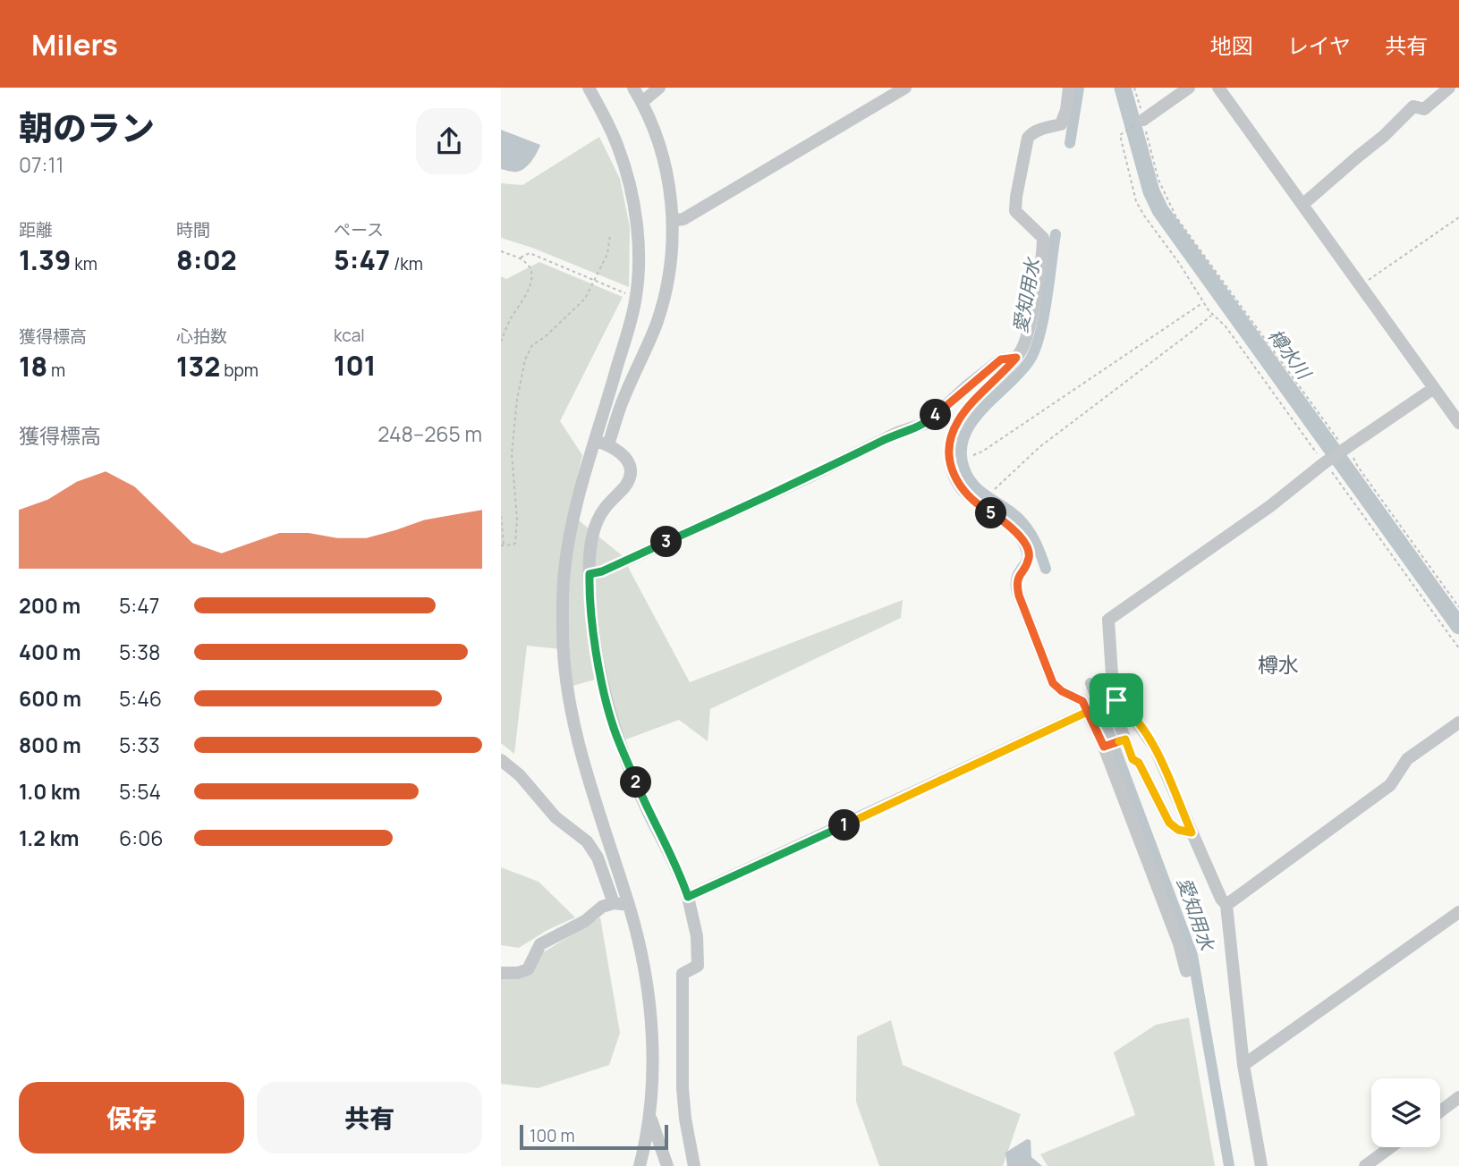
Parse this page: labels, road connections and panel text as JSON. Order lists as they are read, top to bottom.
{
  "districts": ["樽水"],
  "water": ["愛知用水", "樽水川"],
  "scale_bar": "100 m",
  "page": {
    "header": "Milers",
    "nav": ["地図", "レイヤ", "共有"],
    "heading": ["朝のラン", "07:11"],
    "stats": [
      ["距離", "1.39 km"],
      ["時間", "8:02"],
      ["ペース", "5:47 /km"],
      ["獲得標高", "18 m"],
      ["心拍数", "132 bpm"],
      ["kcal", "101"]
    ],
    "pins": [
      "4",
      "5",
      "3",
      "2",
      "1"
    ],
    "chart": ["獲得標高", "248–265 m"],
    "list": [
      {
        "name": "200 m",
        "note": "5:47"
      },
      {
        "name": "400 m",
        "note": "5:38"
      },
      {
        "name": "600 m",
        "note": "5:46"
      },
      {
        "name": "800 m",
        "note": "5:33"
      },
      {
        "name": "1.0 km",
        "note": "5:54"
      },
      {
        "name": "1.2 km",
        "note": "6:06"
      }
    ],
    "buttons": ["保存", "共有"],
    "scale": "100 m"
  }
}
